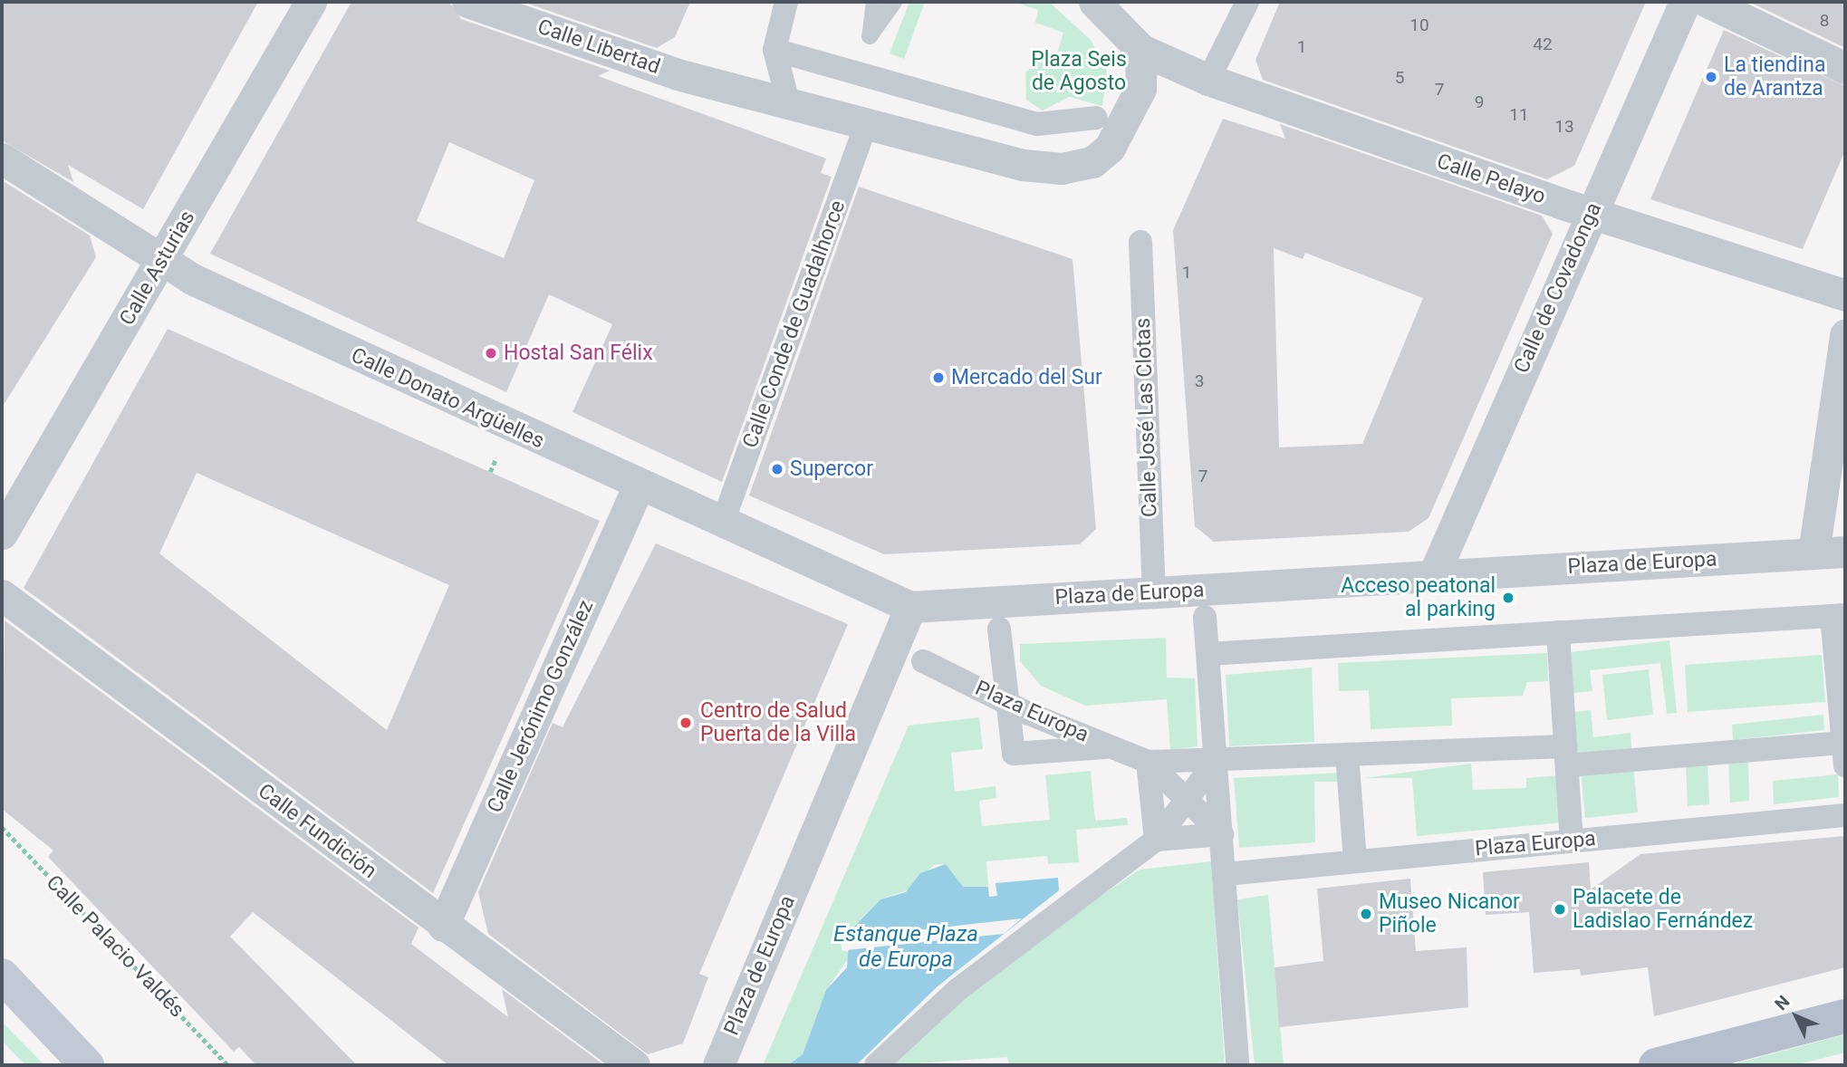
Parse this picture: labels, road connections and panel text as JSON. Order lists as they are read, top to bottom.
{
  "streets": {
    "street": [
      "Calle Libertad",
      "Calle Pelayo",
      "Calle Asturias",
      "Calle de Covadonga",
      "Calle Conde de Guadalhorce",
      "Calle Donato Argüelles",
      "Calle José Las Clotas",
      "Plaza de Europa",
      "Calle Jerónimo González",
      "Plaza Europa",
      "Calle Fundición"
    ],
    "path": ["Calle Palacio Valdés"]
  },
  "crossings": [
    ["Calle Pelayo", "Calle de Covadonga"],
    ["Calle Asturias", "Calle Donato Argüelles"],
    ["Calle de Covadonga", "Plaza de Europa"],
    ["Calle Conde de Guadalhorce", "Calle Donato Argüelles"],
    ["Calle Donato Argüelles", "Plaza de Europa"],
    ["Calle Donato Argüelles", "Calle Jerónimo González"],
    ["Calle José Las Clotas", "Plaza de Europa"],
    ["Plaza de Europa", "Plaza Europa"],
    ["Calle Jerónimo González", "Calle Fundición"]
  ],
  "water": ["Estanque Plaza de Europa"],
  "parks": ["Plaza Seis de Agosto"],
  "places": [
    "La tiendina de Arantza",
    "Hostal San Félix",
    "Mercado del Sur",
    "Supercor",
    "Acceso peatonal al parking",
    "Centro de Salud Puerta de la Villa",
    "Palacete de Ladislao Fernández",
    "Museo Nicanor Piñole"
  ],
  "house_numbers": [
    "8",
    "10",
    "42",
    "1",
    "5",
    "7",
    "9",
    "11",
    "13",
    "1",
    "3",
    "7"
  ],
  "north": "top left"
}
